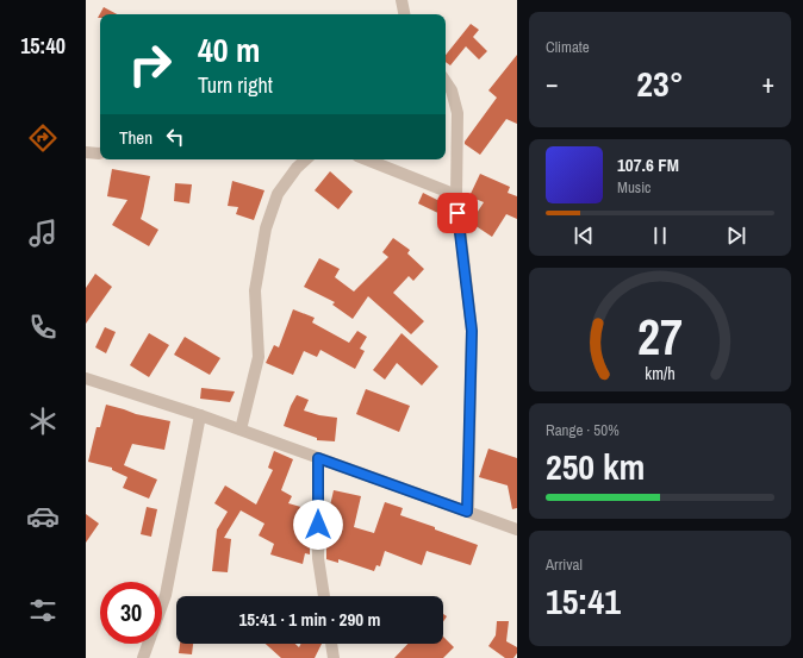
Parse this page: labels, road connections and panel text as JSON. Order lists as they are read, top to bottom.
{
  "page": {
    "tabs": "15:40",
    "tile": [
      "Climate",
      ["Range · 50%", "250 km"],
      ["Arrival", "15:41"]
    ],
    "turn": ["40 m", "Turn right"],
    "heat": ["−", "23°", "+"],
    "then": "Then",
    "song": ["107.6 FM", "Music"],
    "limit": "30",
    "trip": "15:41 · 1 min · 290 m",
    "gauge": ["27", "km/h"]
  }
}
